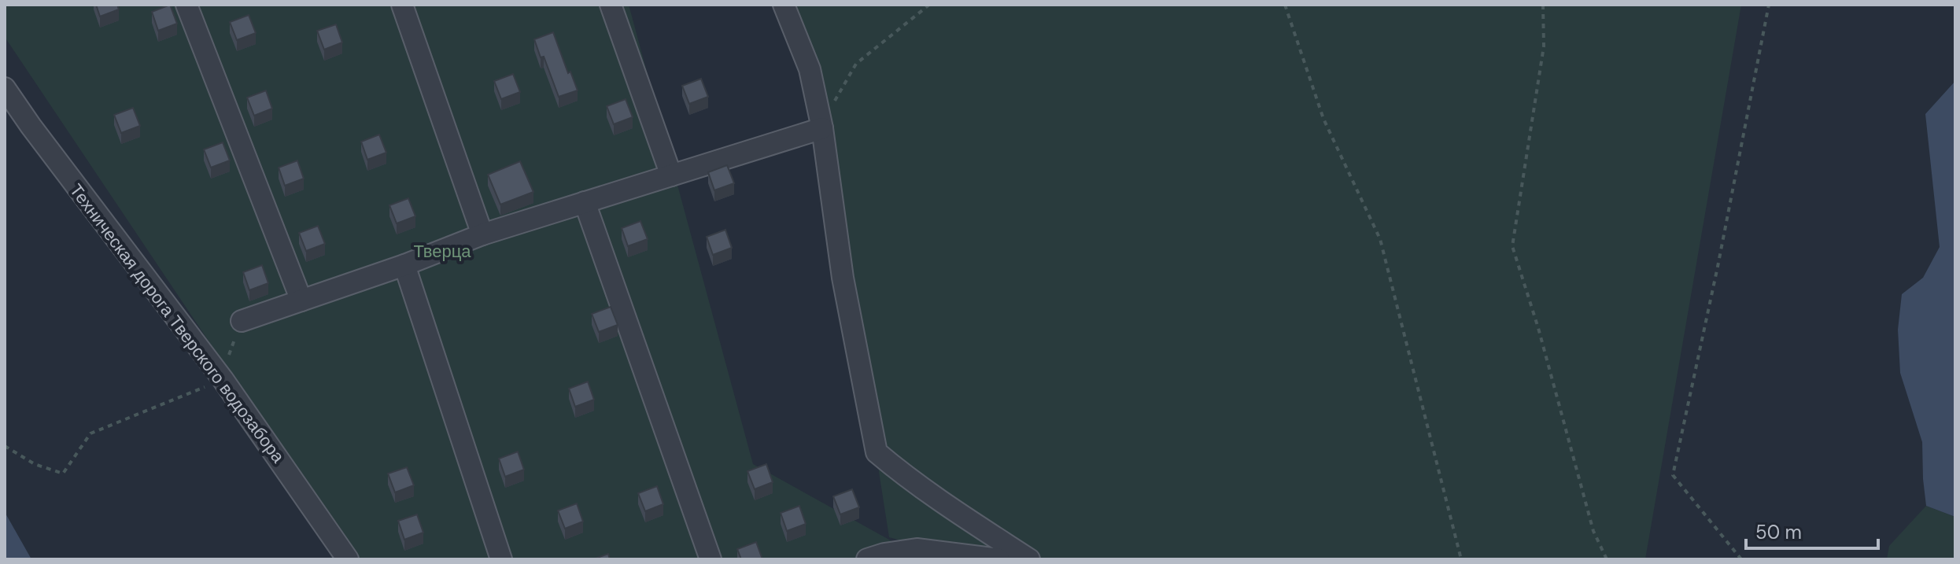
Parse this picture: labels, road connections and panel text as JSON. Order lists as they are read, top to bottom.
{
  "streets": {
    "street": ["Техническая дорога Тверского водозабора"]
  },
  "parks": ["Тверца"],
  "scale_bar": "50 m"
}
